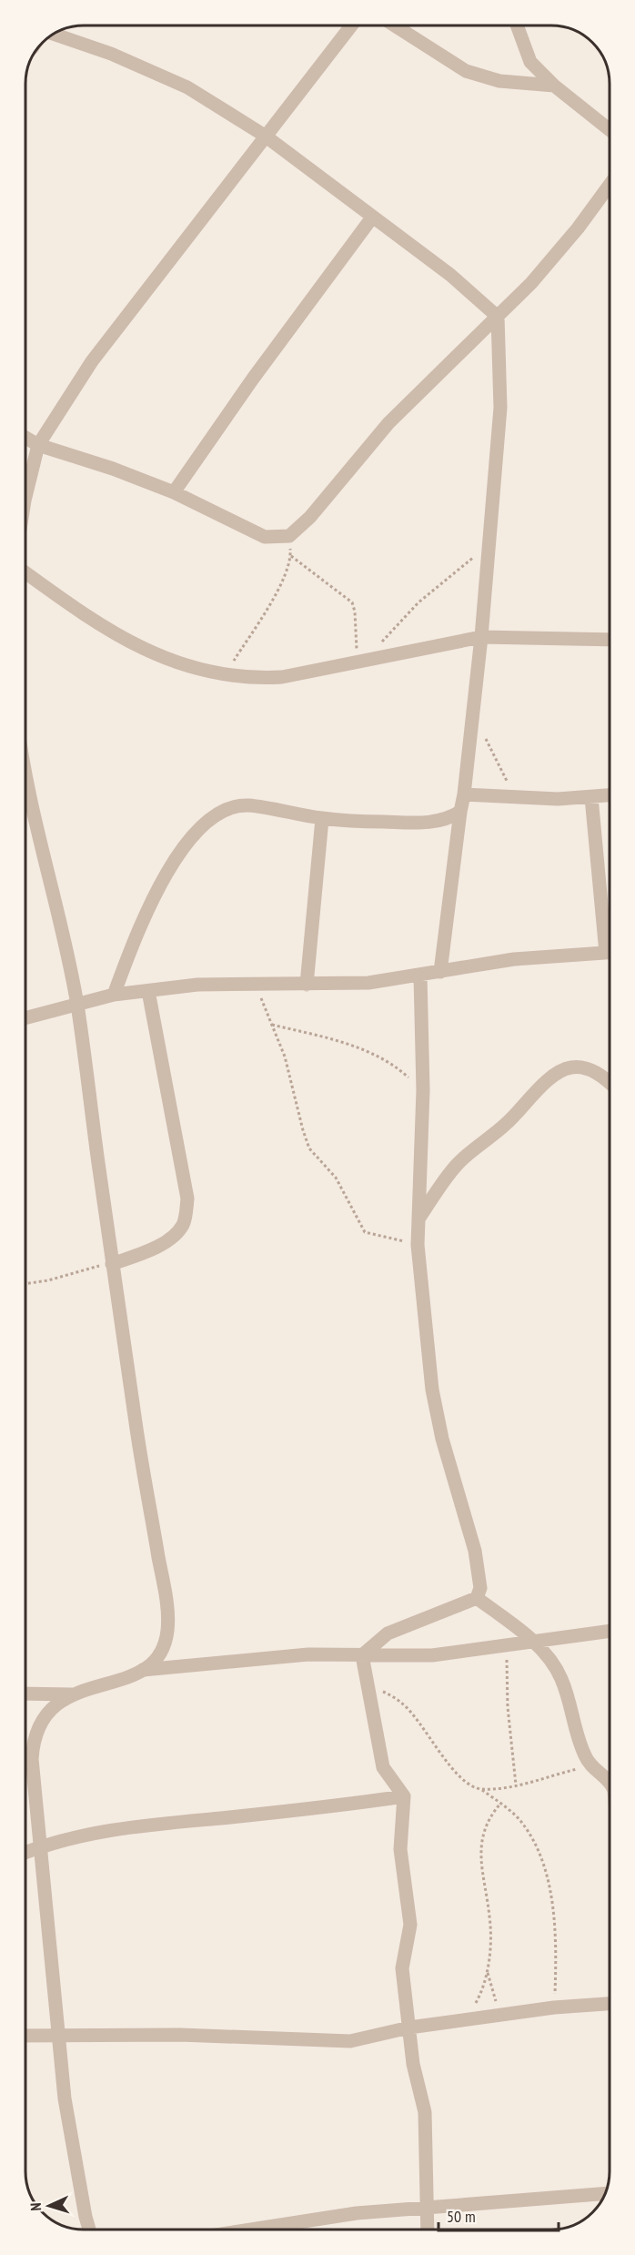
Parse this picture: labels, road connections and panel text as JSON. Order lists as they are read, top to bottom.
{
  "scale_bar": "50 m",
  "north": "left"
}
